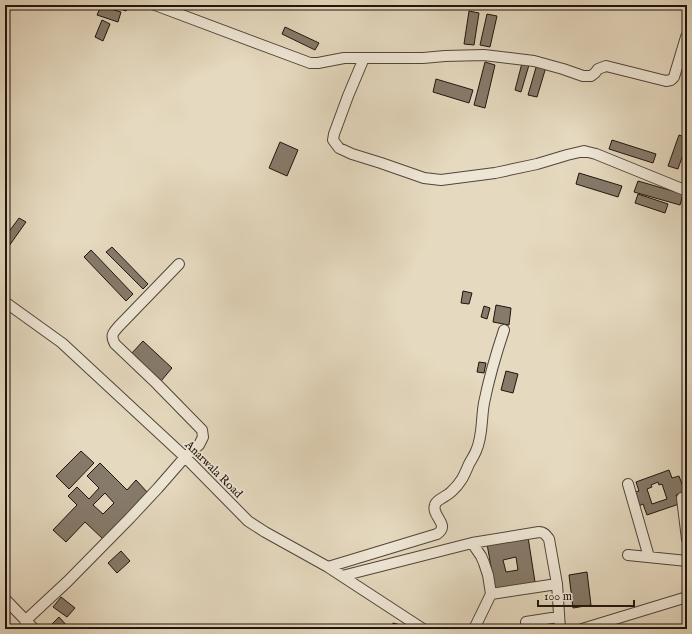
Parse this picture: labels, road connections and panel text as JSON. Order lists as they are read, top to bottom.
{
  "streets": {
    "street": ["Anarwala Road"]
  },
  "scale_bar": "100 m"
}
